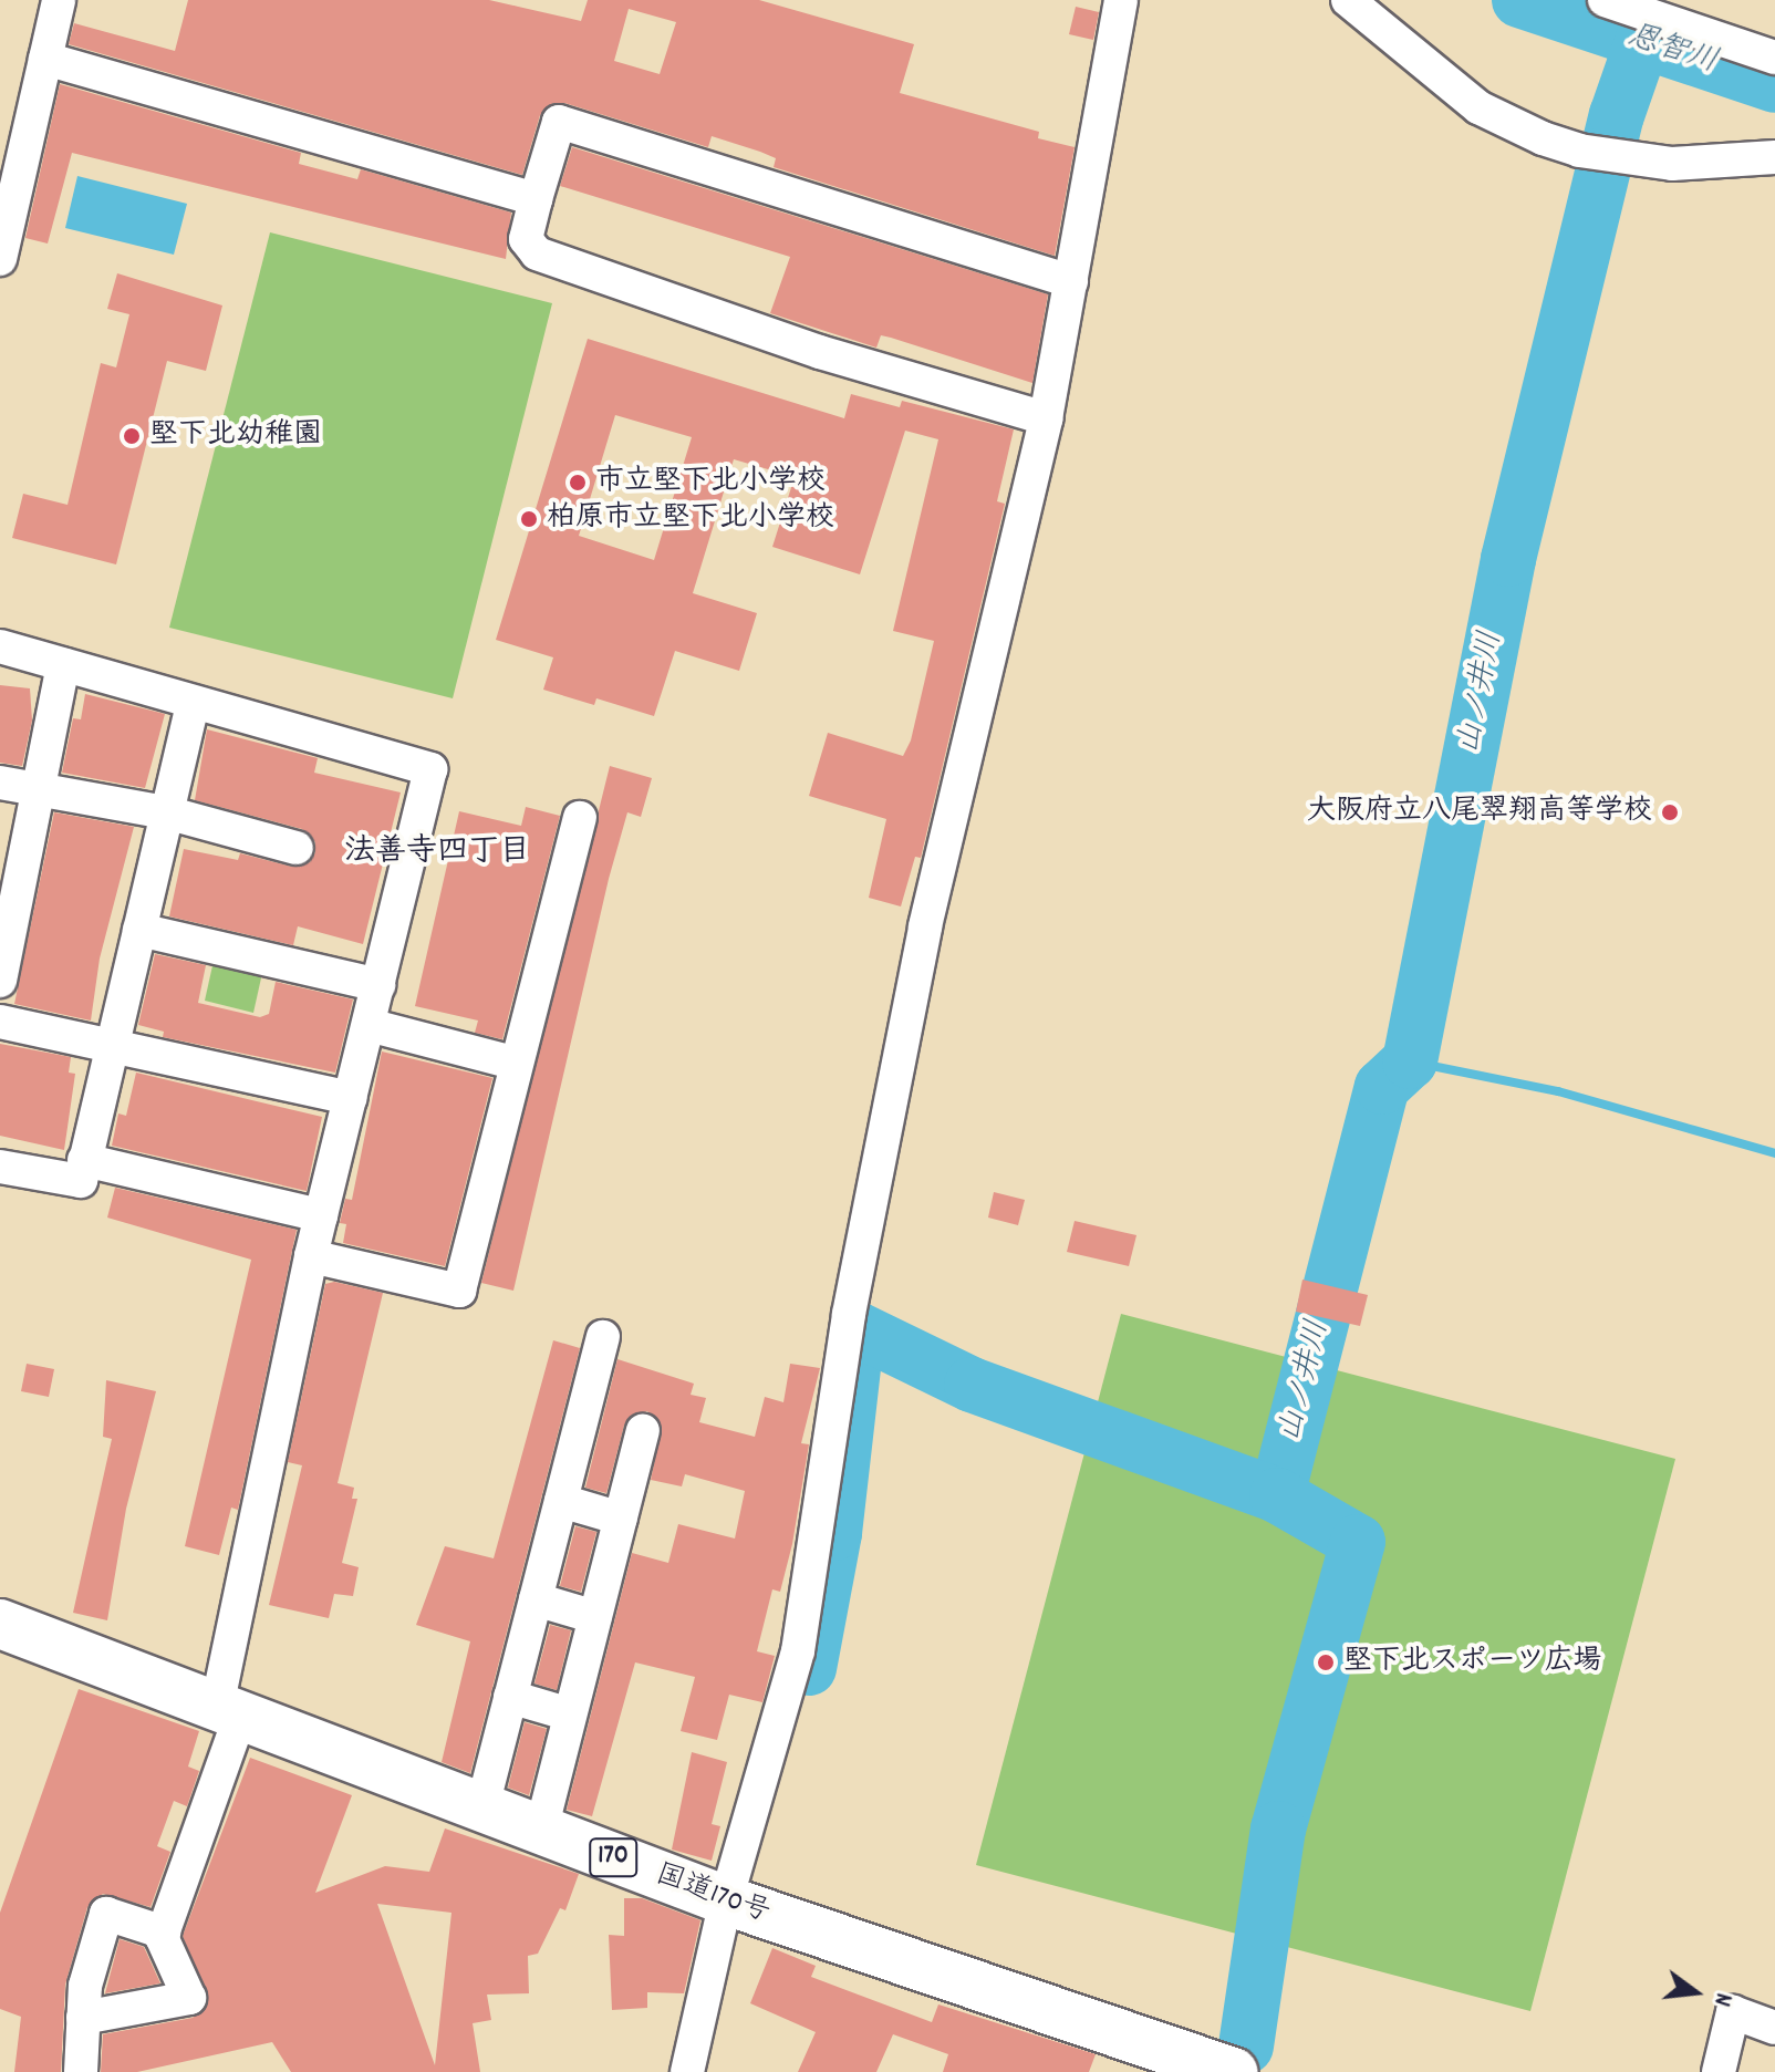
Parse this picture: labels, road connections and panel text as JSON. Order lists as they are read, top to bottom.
{
  "streets": {
    "highway": ["170", "国道170号"]
  },
  "districts": ["法善寺四丁目"],
  "water": ["恩智川", "山ノ井川"],
  "places": [
    "堅下北幼稚園",
    "市立堅下北小学校",
    "柏原市立堅下北小学校",
    "大阪府立八尾翠翔高等学校",
    "堅下北スポーツ広場"
  ],
  "north": "right"
}
